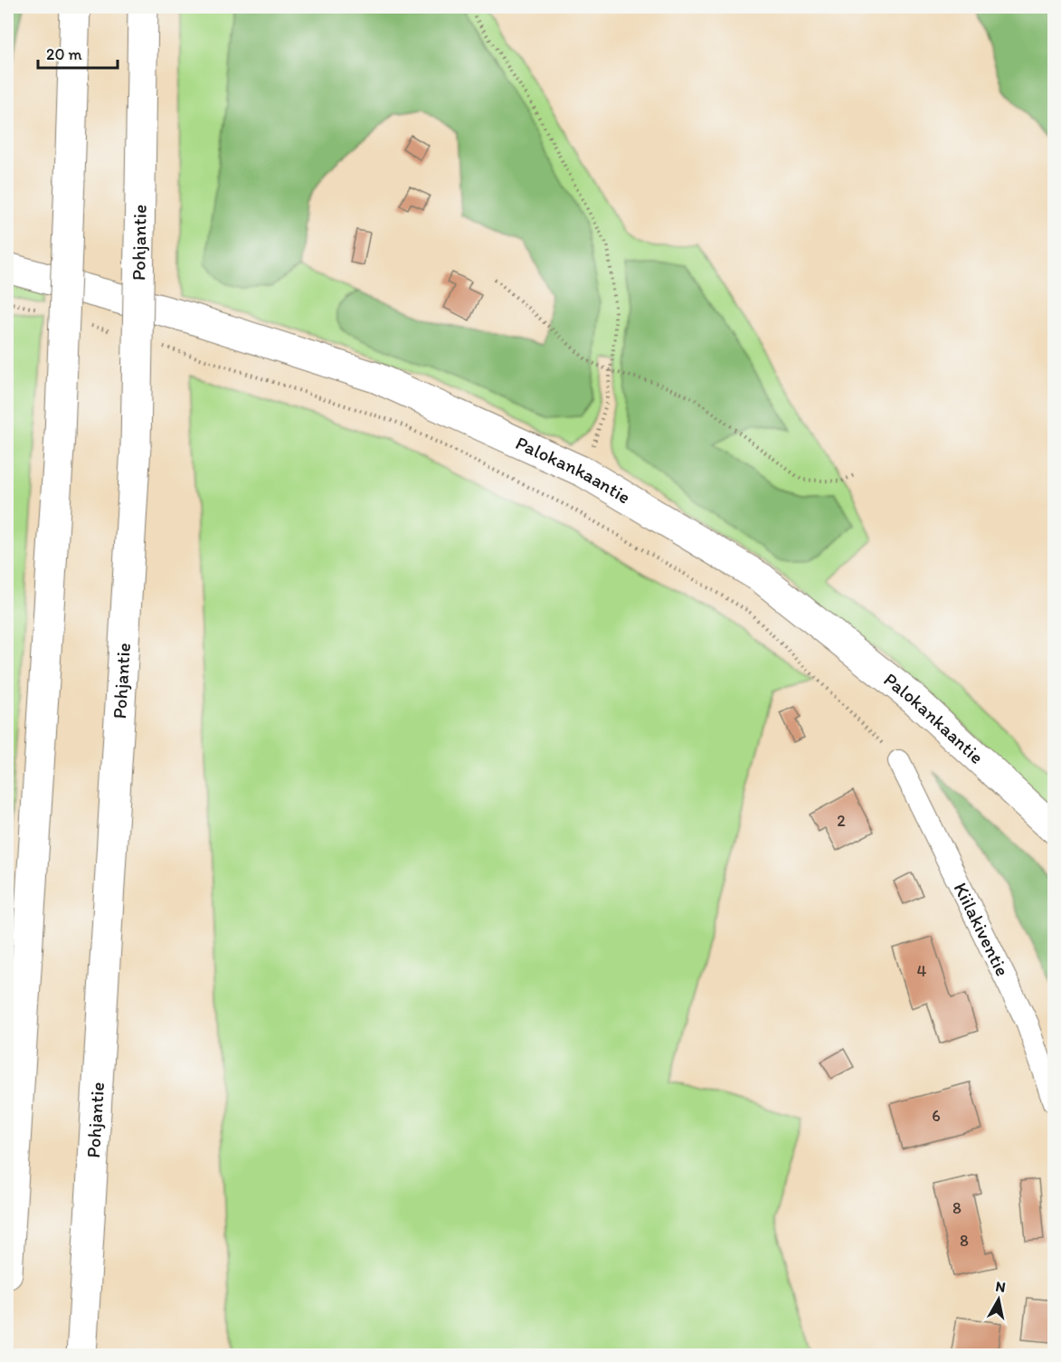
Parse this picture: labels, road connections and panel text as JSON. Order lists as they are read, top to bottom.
{
  "streets": {
    "main road": ["Pohjantie", "Palokankaantie"],
    "street": ["Kiilakiventie"]
  },
  "house_numbers": [
    "2",
    "4",
    "6",
    "8",
    "8"
  ],
  "scale_bar": "20 m",
  "north": "top"
}
